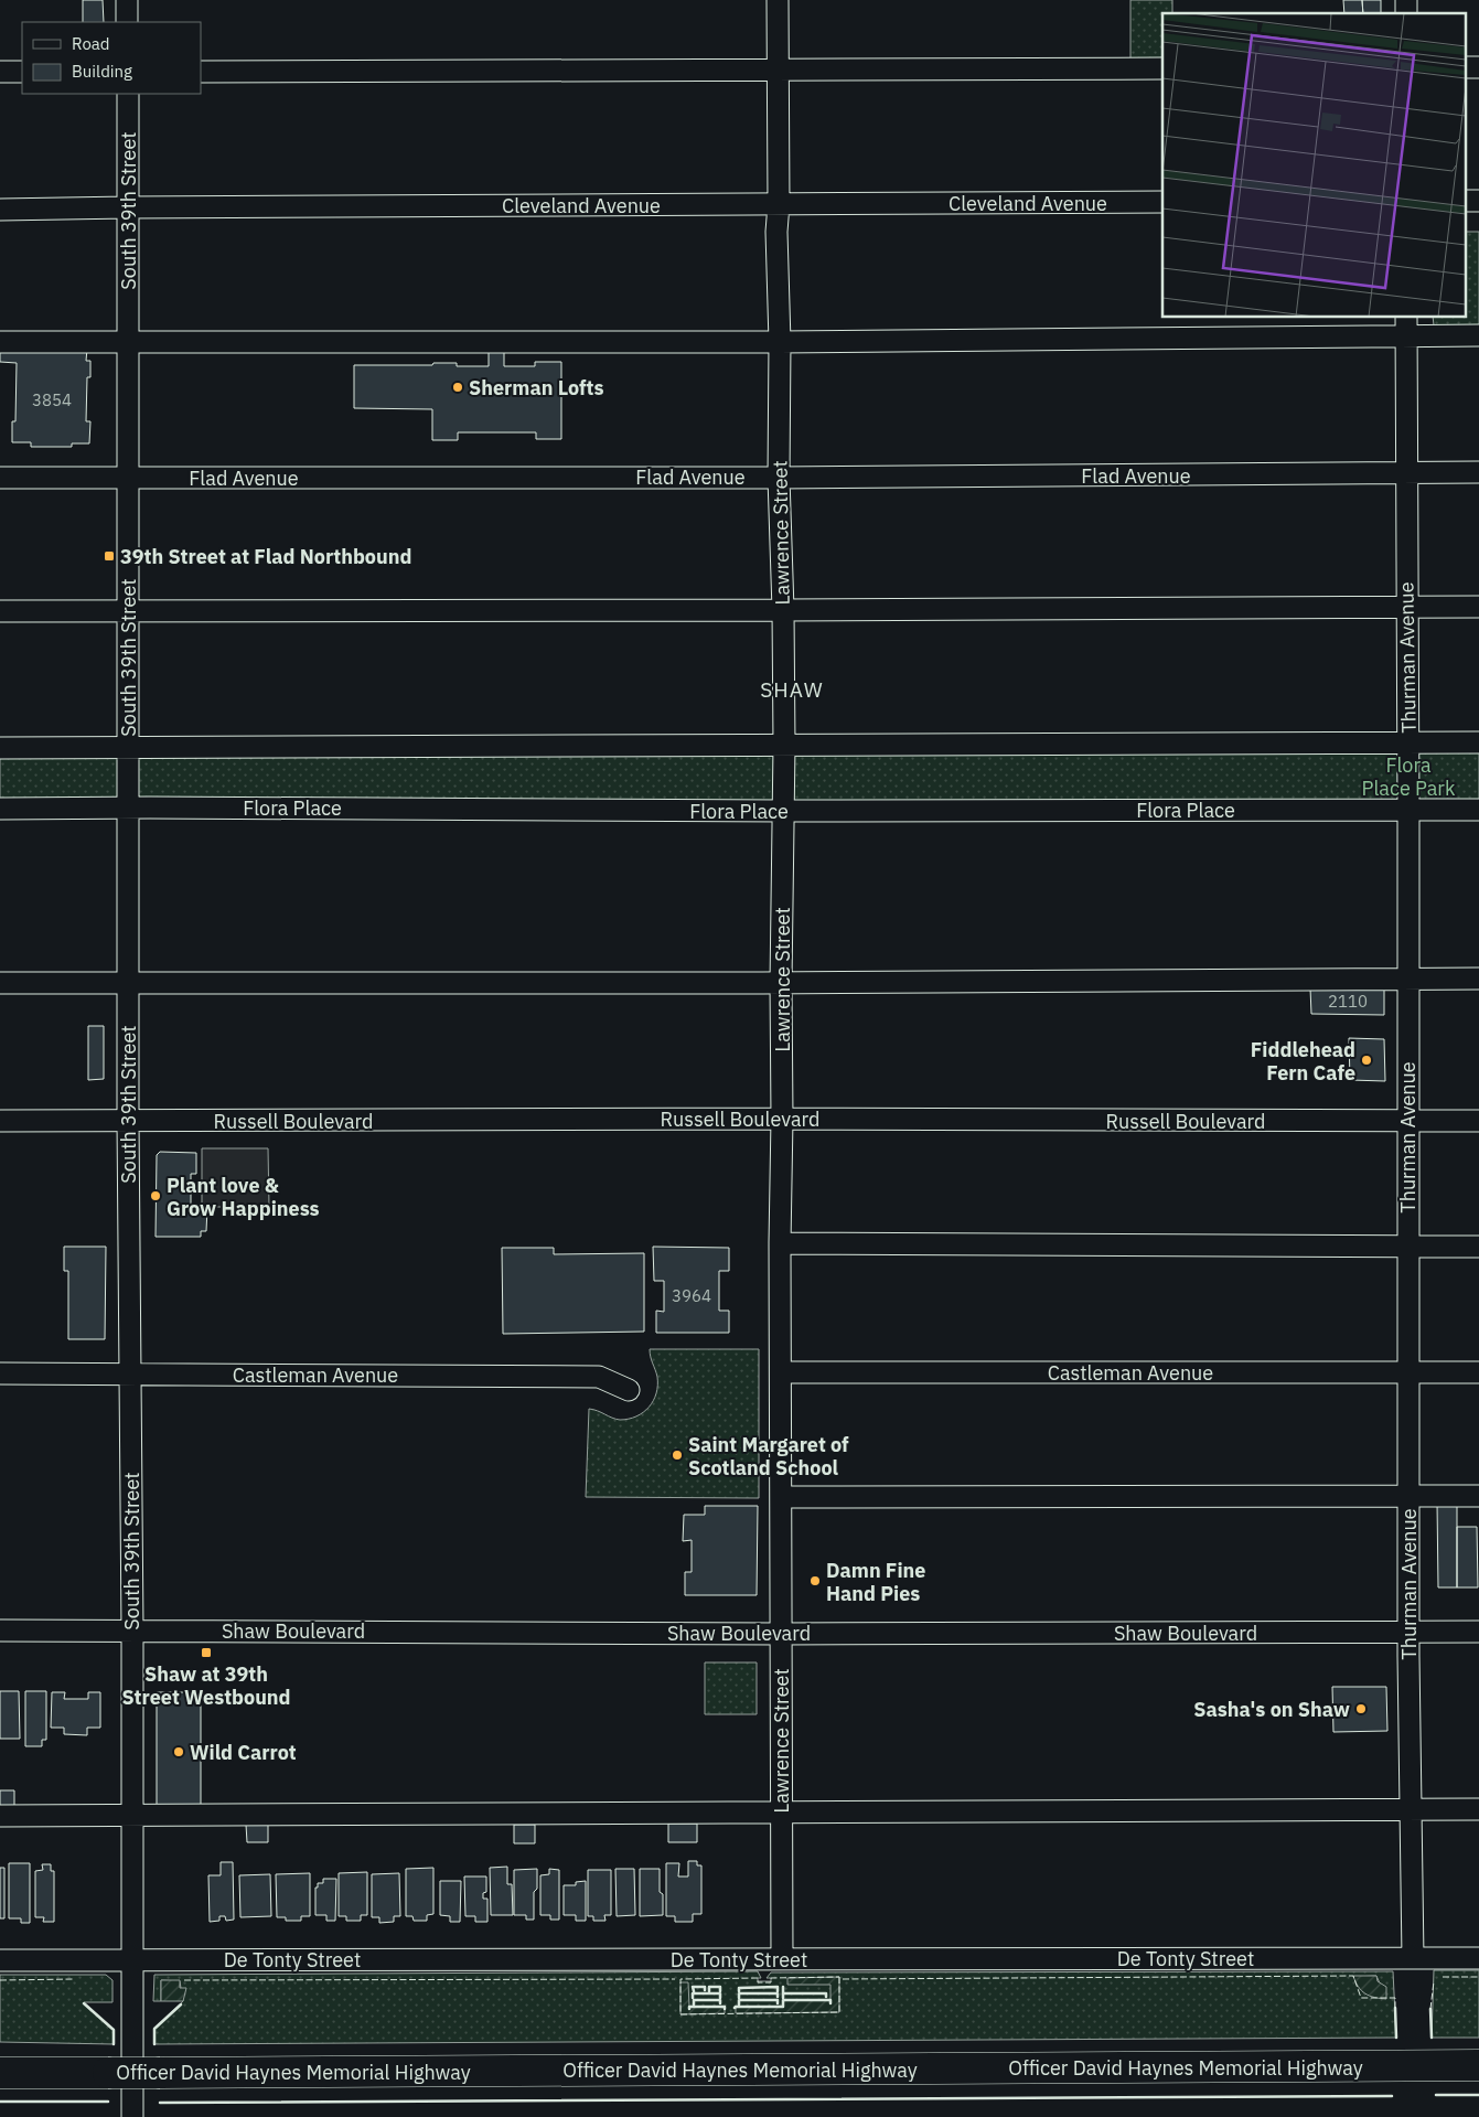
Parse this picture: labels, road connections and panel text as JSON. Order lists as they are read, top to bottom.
{
  "streets": {
    "highway": ["Officer David Haynes Memorial Highway"],
    "street": [
      "Cleveland Avenue",
      "South 39th Street",
      "Flad Avenue",
      "Lawrence Street",
      "Thurman Avenue",
      "Flora Place",
      "Russell Boulevard",
      "Castleman Avenue",
      "Shaw Boulevard",
      "De Tonty Street"
    ]
  },
  "crossings": [
    ["Cleveland Avenue", "South 39th Street"],
    ["Cleveland Avenue", "Lawrence Street"],
    ["South 39th Street", "Flad Avenue"],
    ["South 39th Street", "Flora Place"],
    ["South 39th Street", "Russell Boulevard"],
    ["South 39th Street", "Castleman Avenue"],
    ["South 39th Street", "Shaw Boulevard"],
    ["South 39th Street", "De Tonty Street"],
    ["Flad Avenue", "Lawrence Street"],
    ["Flad Avenue", "Thurman Avenue"],
    ["Lawrence Street", "Flora Place"],
    ["Lawrence Street", "Russell Boulevard"],
    ["Lawrence Street", "Castleman Avenue"],
    ["Lawrence Street", "Shaw Boulevard"],
    ["Lawrence Street", "De Tonty Street"],
    ["Thurman Avenue", "Flora Place"],
    ["Thurman Avenue", "Russell Boulevard"],
    ["Thurman Avenue", "Castleman Avenue"],
    ["Thurman Avenue", "Shaw Boulevard"],
    ["Thurman Avenue", "De Tonty Street"]
  ],
  "districts": ["SHAW"],
  "parks": ["Flora Place Park"],
  "places": {
    "other": [
      "Sherman Lofts",
      "Fiddlehead Fern Cafe",
      "Plant love & Grow Happiness",
      "Saint Margaret of Scotland School",
      "Damn Fine Hand Pies",
      "Sasha's on Shaw",
      "Wild Carrot"
    ],
    "transit": ["39th Street at Flad Northbound", "Shaw at 39th Street Westbound"]
  },
  "house_numbers": ["3854", "2110", "3964"],
  "legend": ["Road", "Building"]
}
